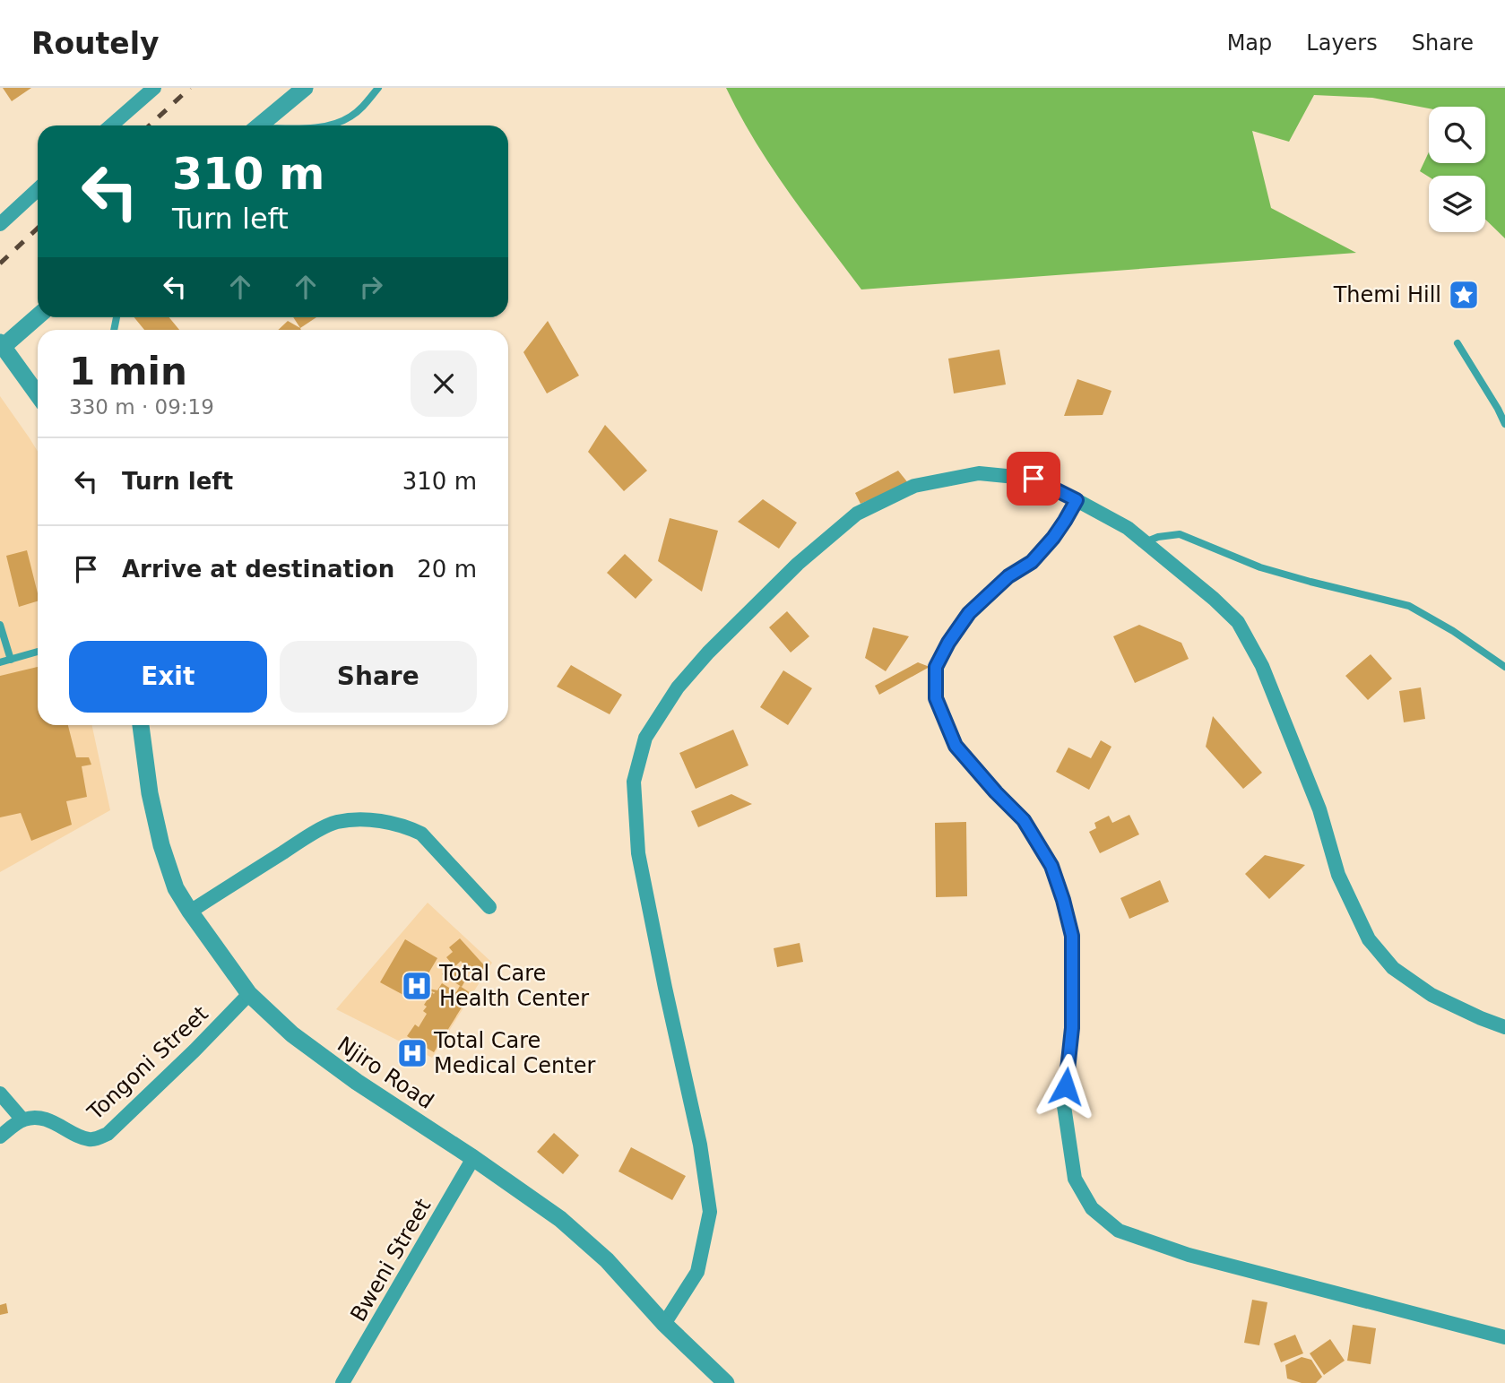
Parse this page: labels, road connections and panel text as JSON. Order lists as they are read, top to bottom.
{
  "streets": {
    "street": ["Tongoni Street", "Njiro Road", "Bweni Street"]
  },
  "crossings": [
    ["Tongoni Street", "Njiro Road"],
    ["Njiro Road", "Bweni Street"]
  ],
  "places": {
    "place": ["Themi Hill"],
    "hospital": ["Total Care Health Center", "Total Care Medical Center"]
  },
  "page": {
    "header": "Routely",
    "nav": ["Map", "Layers", "Share"],
    "turn": ["310 m", "Turn left"],
    "heading": ["1 min", "330 m · 09:19"],
    "list": [
      {
        "name": "Turn left",
        "value": "310 m"
      },
      {
        "name": "Arrive at destination",
        "value": "20 m"
      }
    ],
    "buttons": ["Exit", "Share"]
  }
}
